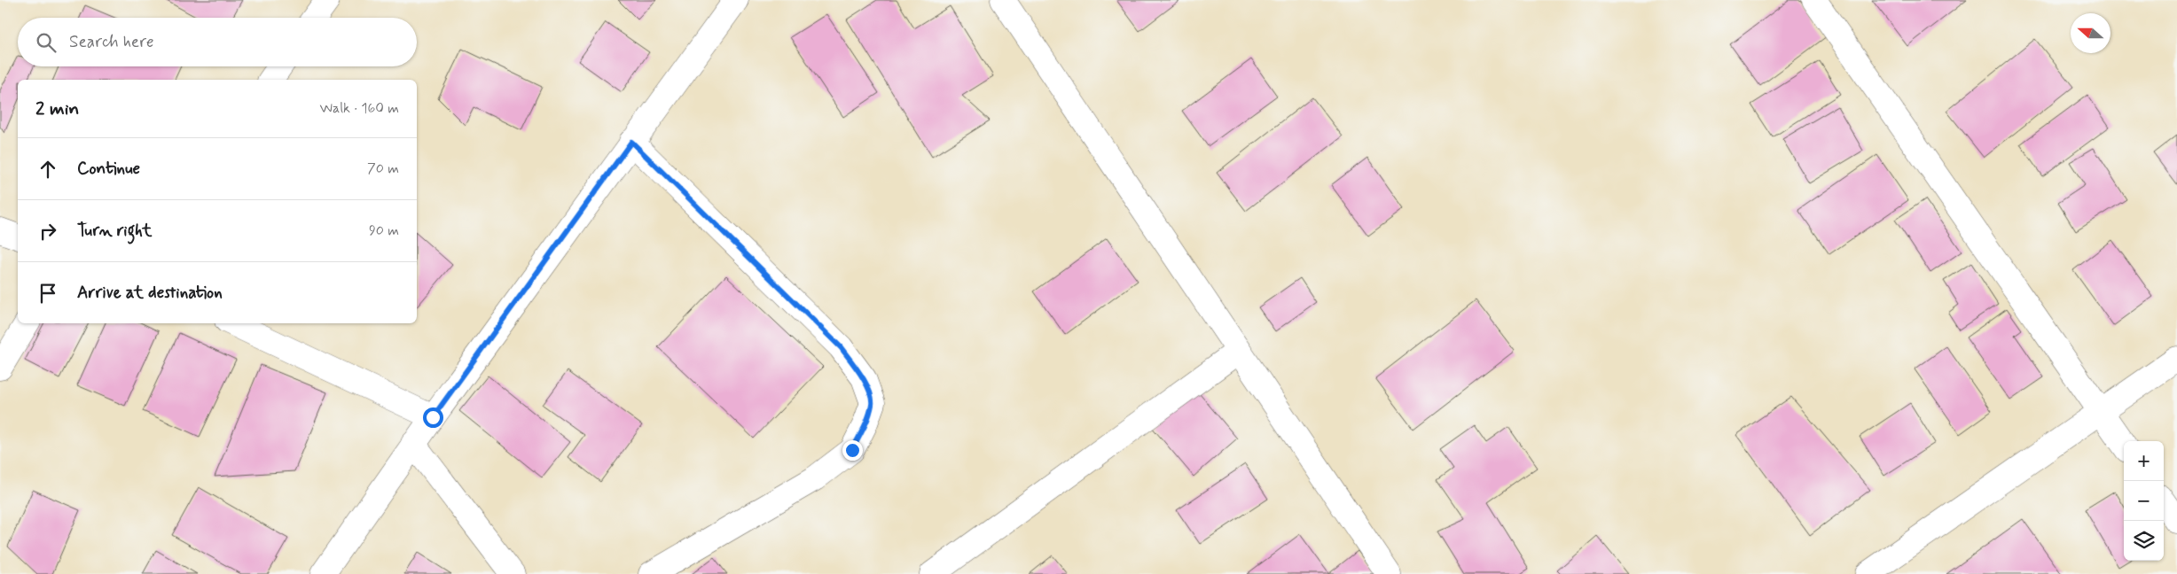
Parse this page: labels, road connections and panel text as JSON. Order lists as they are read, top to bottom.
{
  "north": "left",
  "page": {
    "search": "Search here",
    "heading": ["2 min", "Walk · 160 m"],
    "list": [
      ["Continue", "70 m"],
      ["Turn right", "90 m"],
      "Arrive at destination"
    ],
    "map_buttons": ["+", "−"]
  }
}
